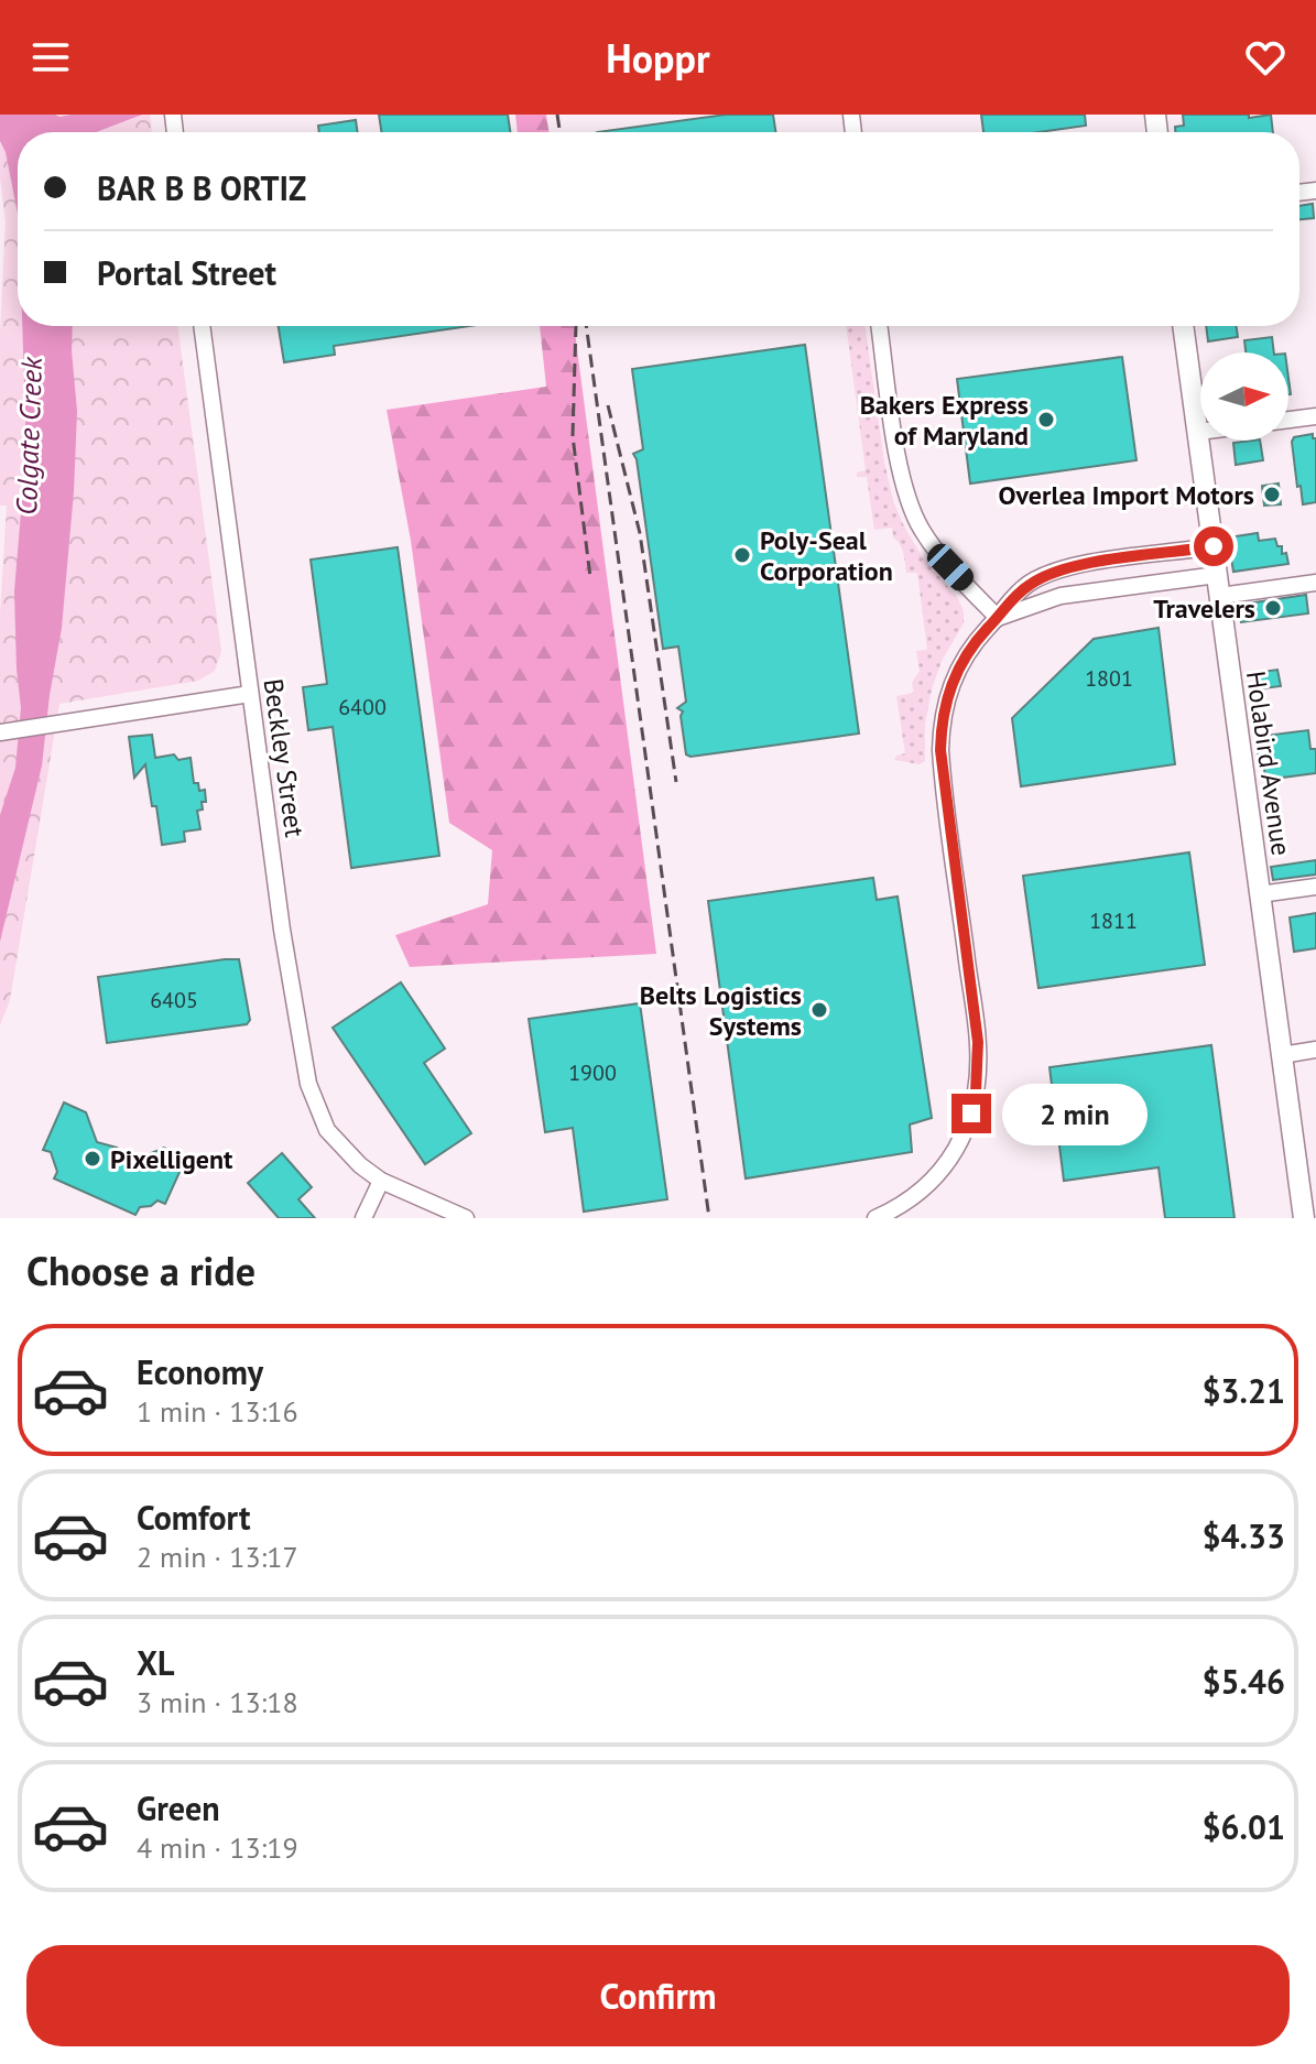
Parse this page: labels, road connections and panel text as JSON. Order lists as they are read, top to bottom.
{
  "streets": {
    "main road": ["Holabird Avenue"],
    "street": ["Beckley Street"]
  },
  "water": ["Colgate Creek"],
  "places": [
    "Bakers Express of Maryland",
    "Overlea Import Motors",
    "Poly-Seal Corporation",
    "Travelers",
    "Belts Logistics Systems",
    "Pixelligent"
  ],
  "house_numbers": [
    "1801",
    "6400",
    "1811",
    "6405",
    "1900"
  ],
  "north": "right",
  "page": {
    "header": "Hoppr",
    "banner": ["BAR B B ORTIZ", "Portal Street"],
    "bubble": "2 min",
    "heading": "Choose a ride",
    "list": [
      {
        "name": "Economy",
        "note": "1 min · 13:16",
        "value": "$3.21"
      },
      {
        "name": "Comfort",
        "note": "2 min · 13:17",
        "value": "$4.33"
      },
      {
        "name": "XL",
        "note": "3 min · 13:18",
        "value": "$5.46"
      },
      {
        "name": "Green",
        "note": "4 min · 13:19",
        "value": "$6.01"
      }
    ],
    "buttons": "Confirm"
  }
}
